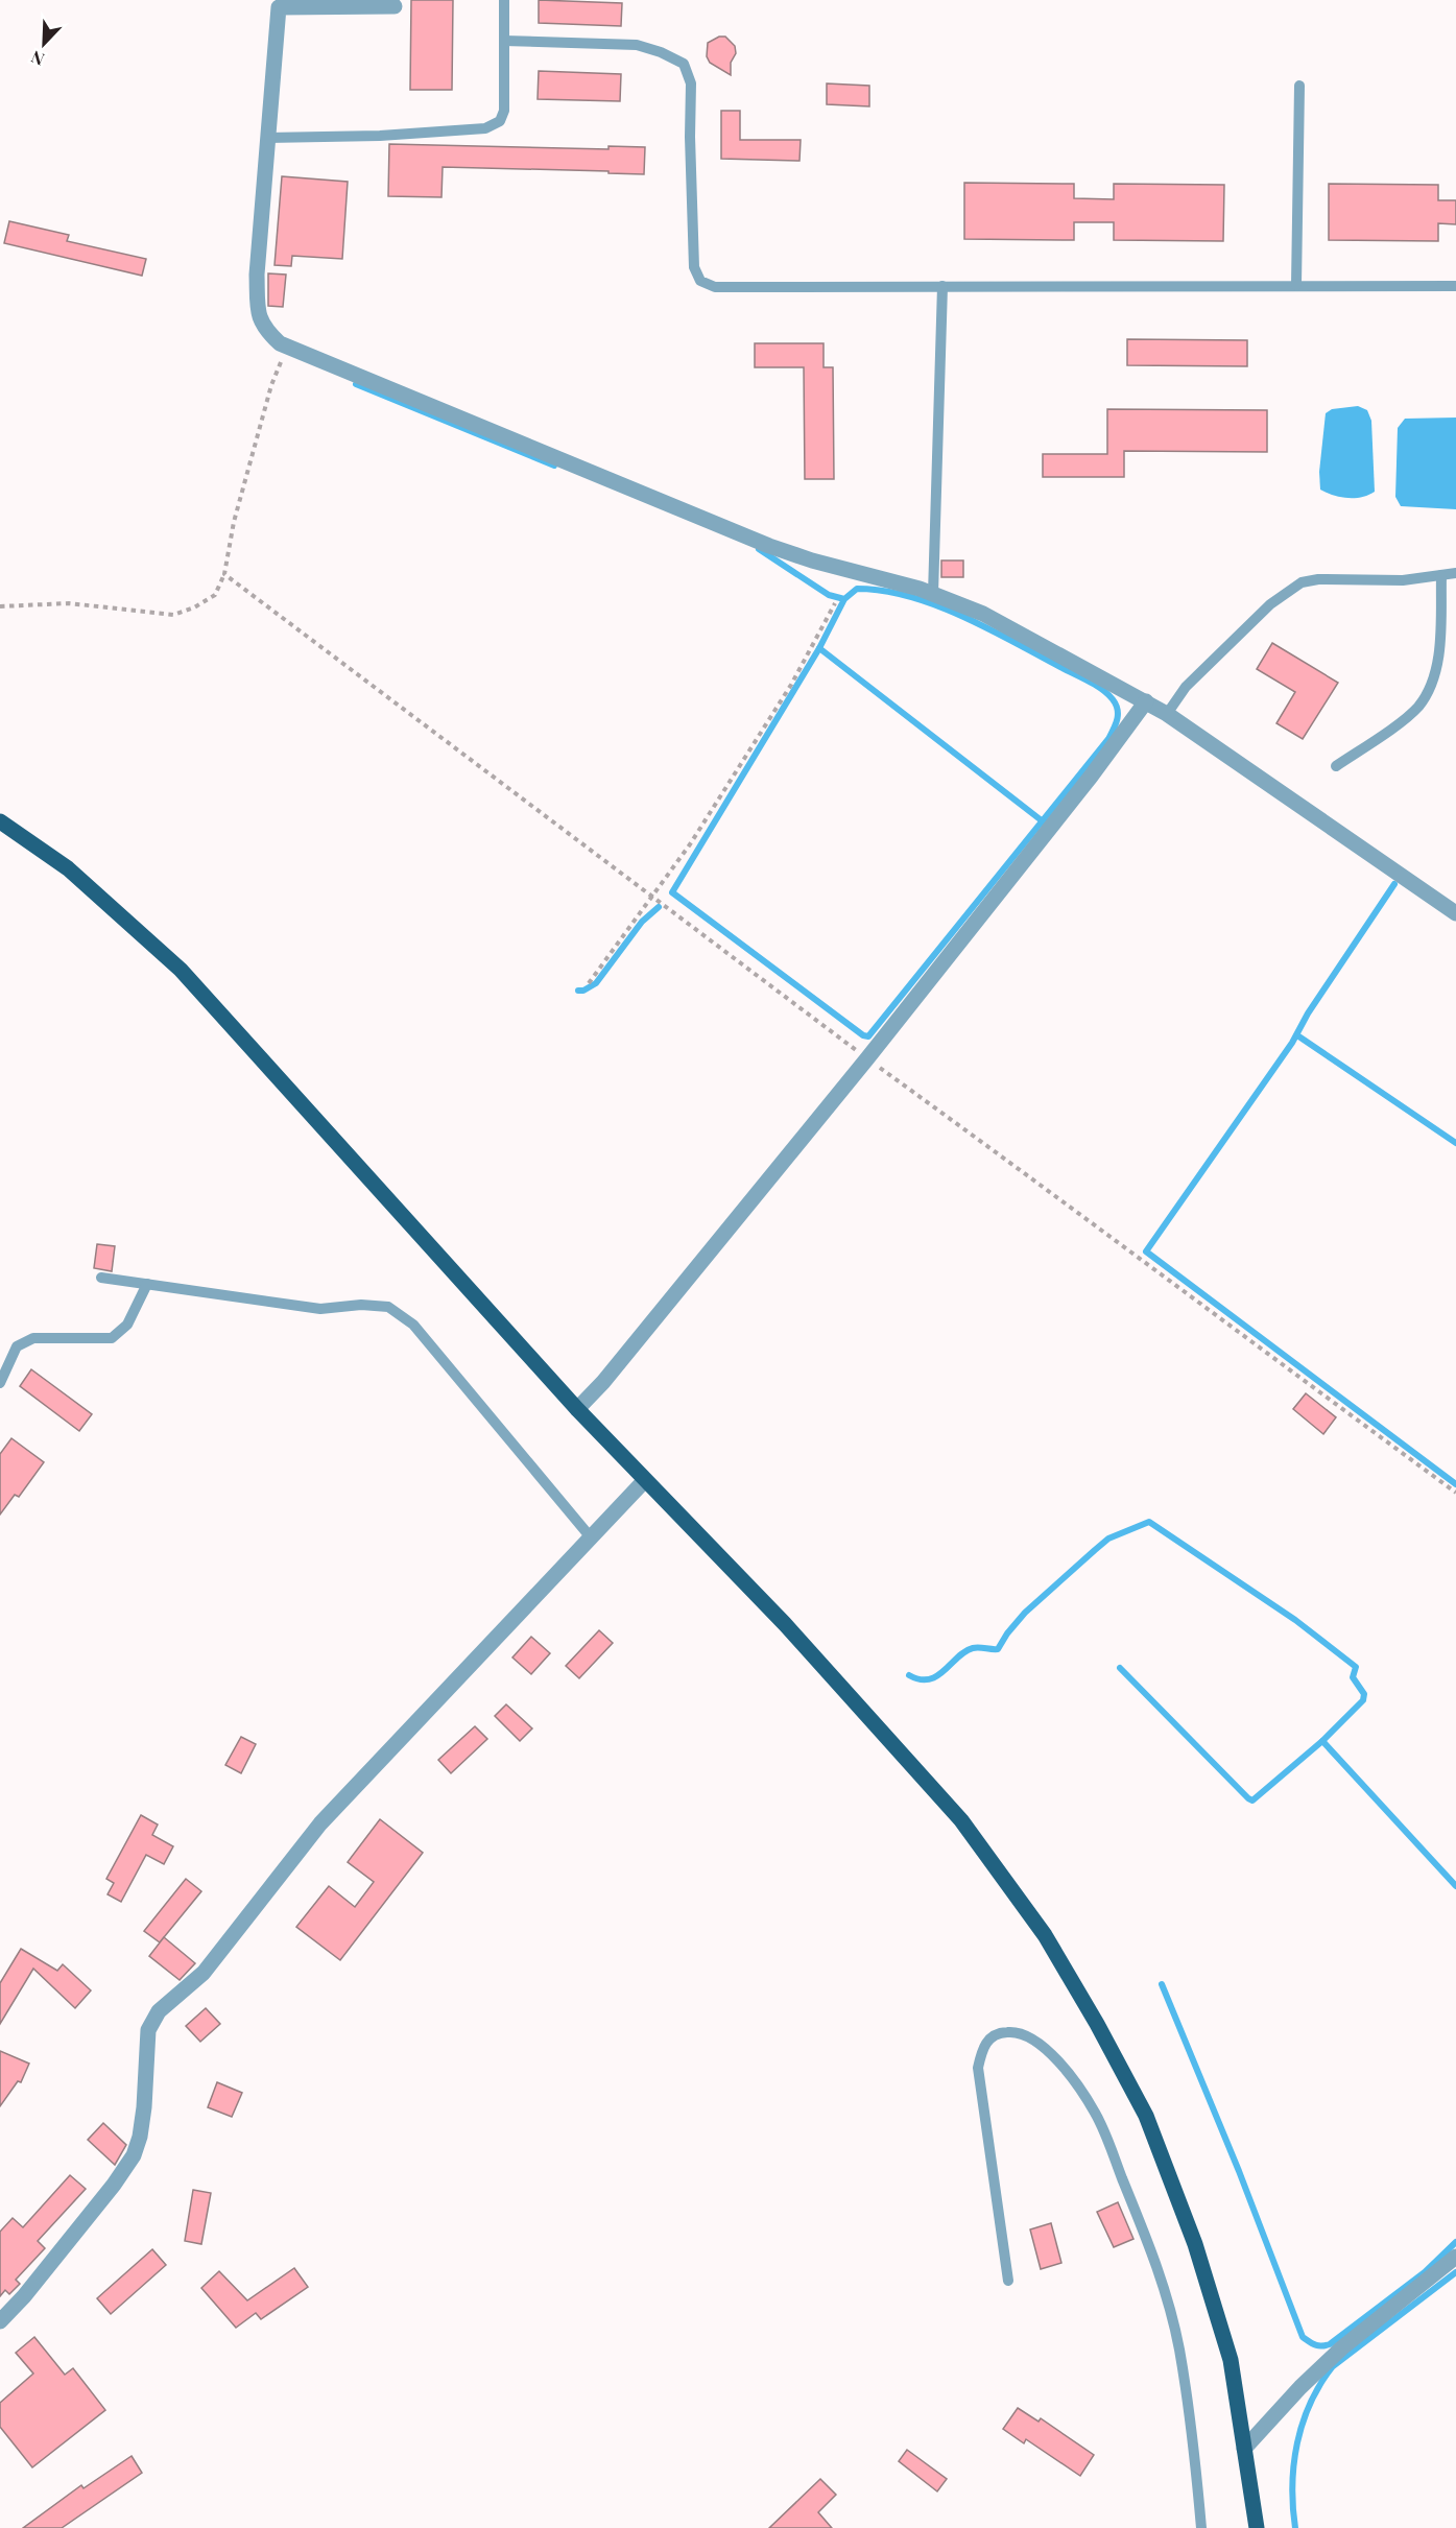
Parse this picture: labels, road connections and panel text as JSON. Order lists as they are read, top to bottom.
{
  "north": "bottom left"
}
